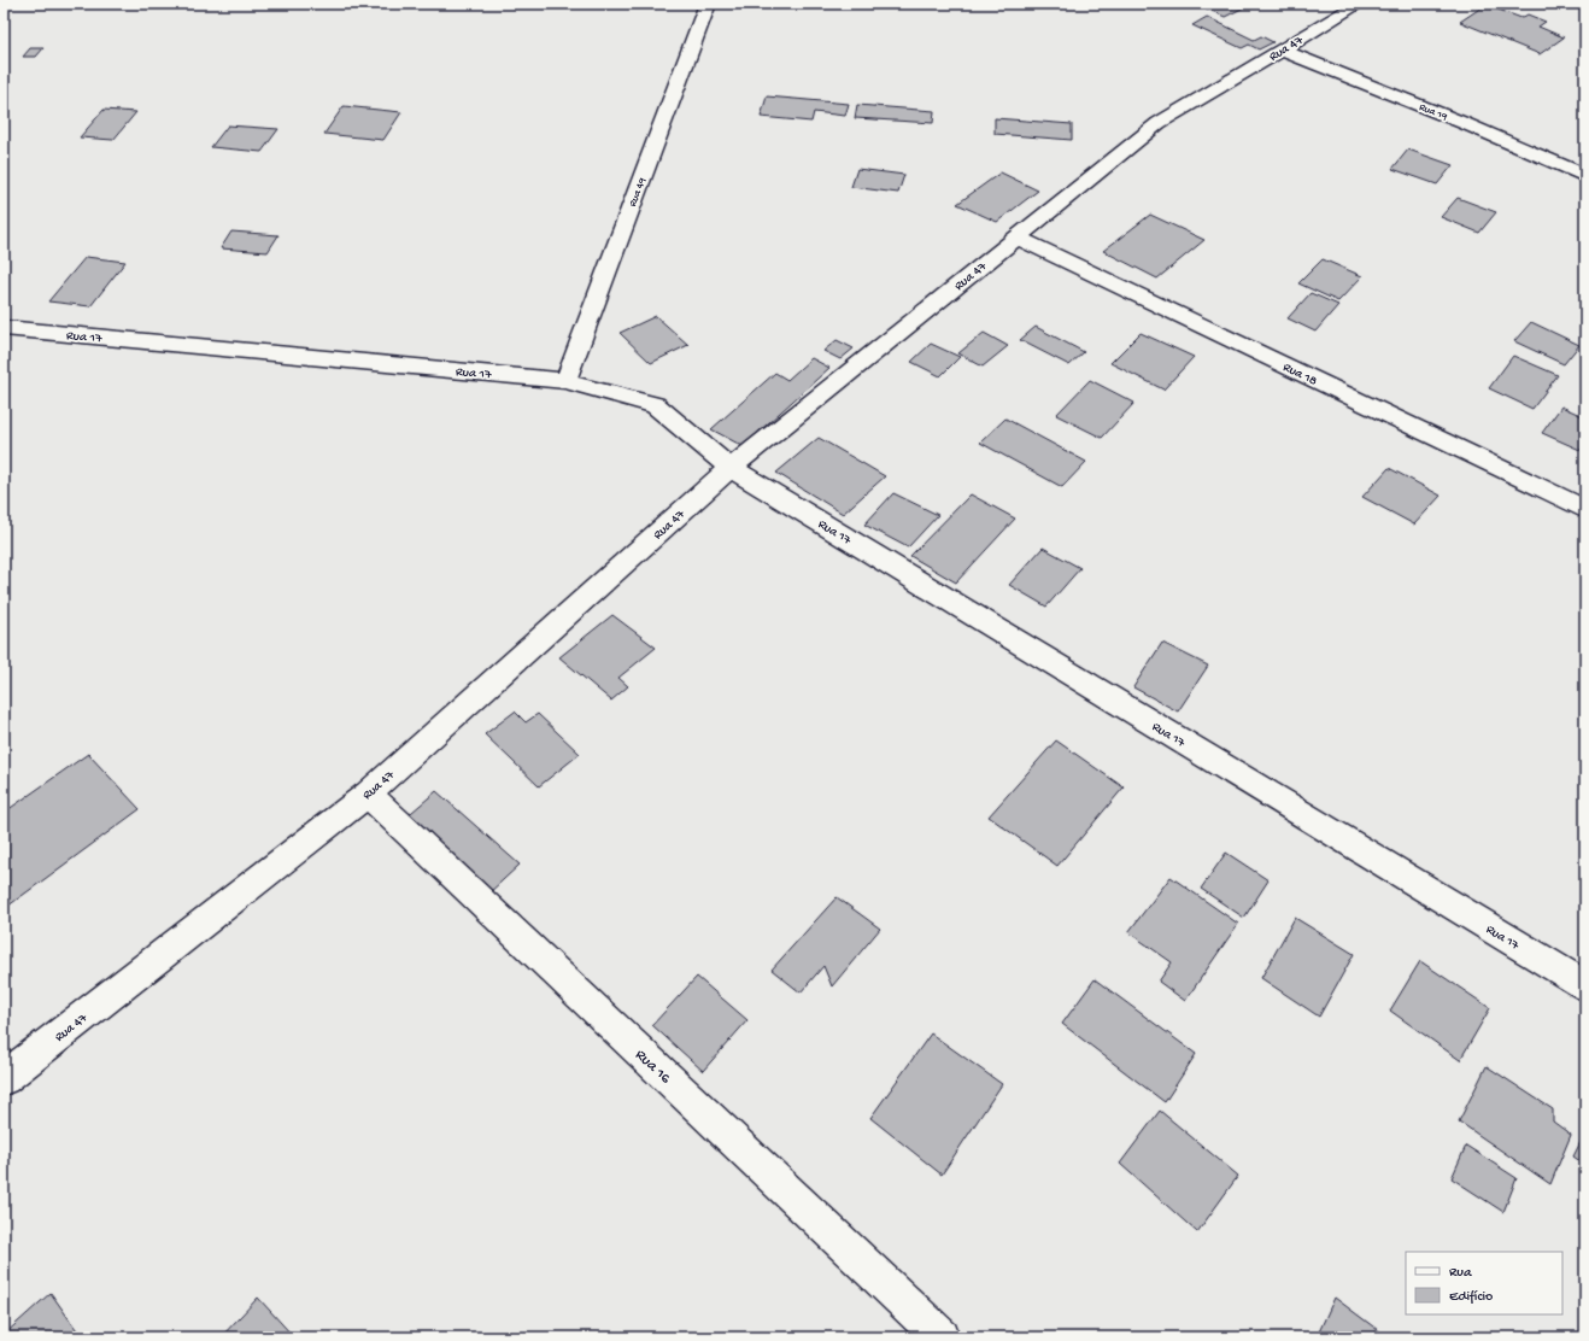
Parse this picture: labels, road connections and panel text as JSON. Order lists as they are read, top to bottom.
{
  "streets": {
    "street": [
      "Rua 47",
      "Rua 19",
      "Rua 49",
      "Rua 17",
      "Rua 18",
      "Rua 16"
    ]
  },
  "crossings": [
    ["Rua 47", "Rua 19"],
    ["Rua 47", "Rua 17"],
    ["Rua 47", "Rua 18"],
    ["Rua 47", "Rua 16"],
    ["Rua 49", "Rua 17"]
  ],
  "legend": ["Rua", "Edifício"]
}
